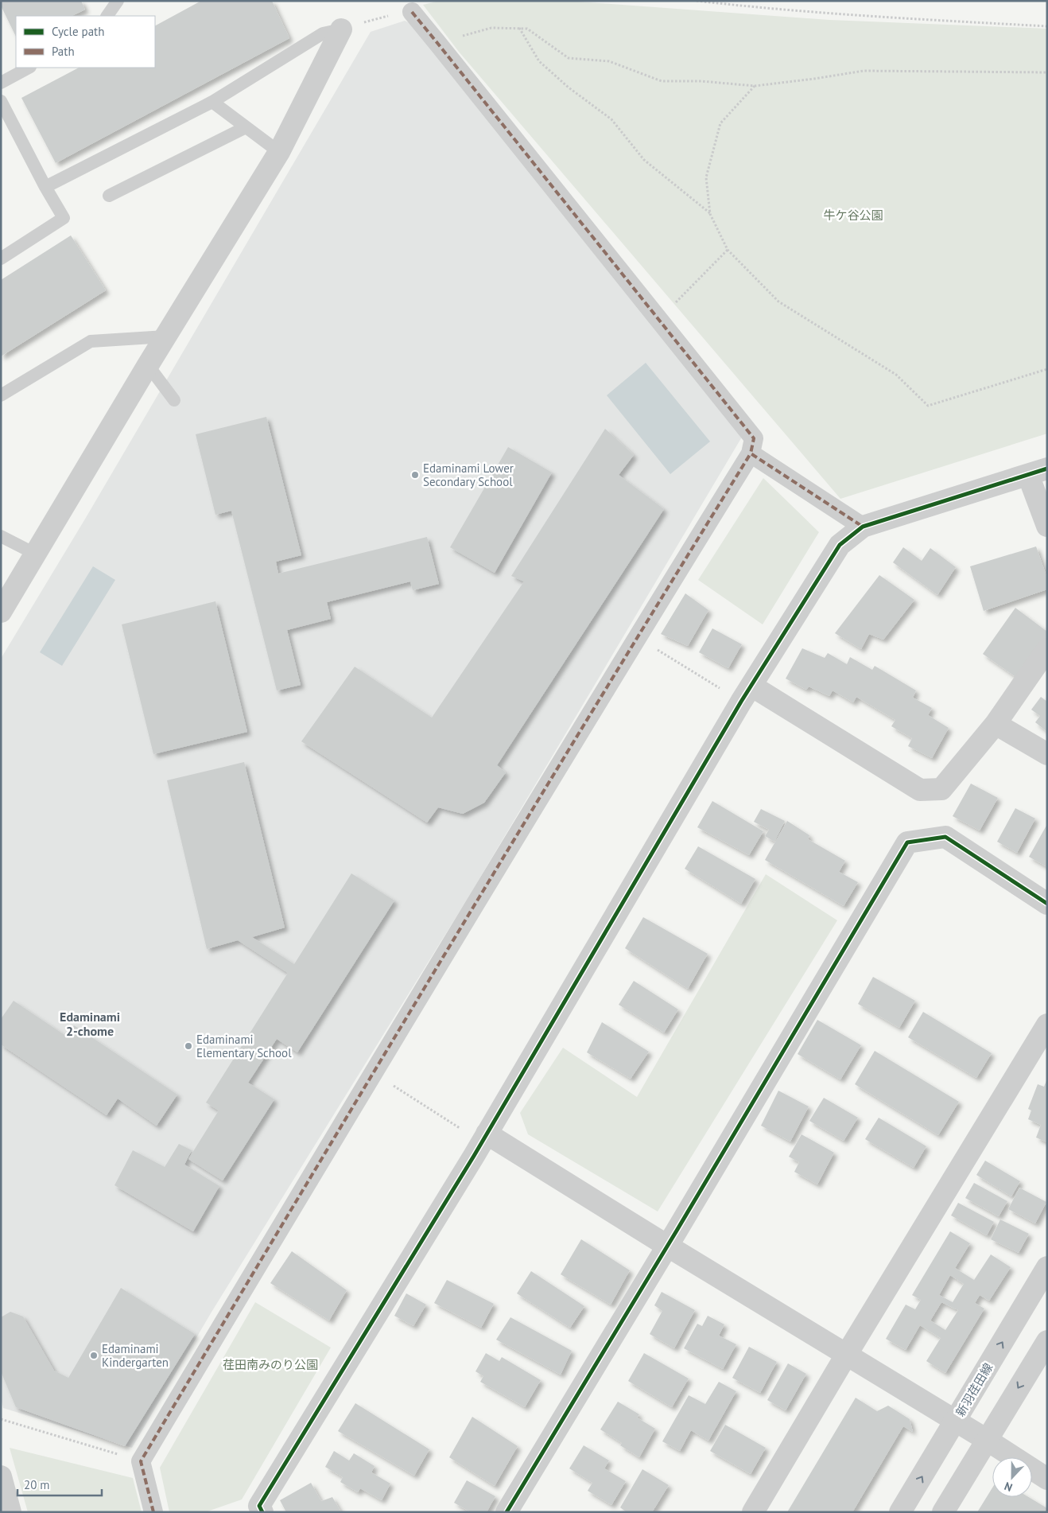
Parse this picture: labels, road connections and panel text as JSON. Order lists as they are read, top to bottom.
{
  "streets": {
    "street": ["新羽荏田線"]
  },
  "districts": ["Edaminami 2-chome"],
  "parks": ["牛ケ谷公園", "荏田南みのり公園"],
  "places": ["Edaminami Lower Secondary School", "Edaminami Elementary School", "Edaminami Kindergarten"],
  "legend": ["Cycle path", "Path"],
  "scale_bar": "20 m",
  "north": "bottom"
}
